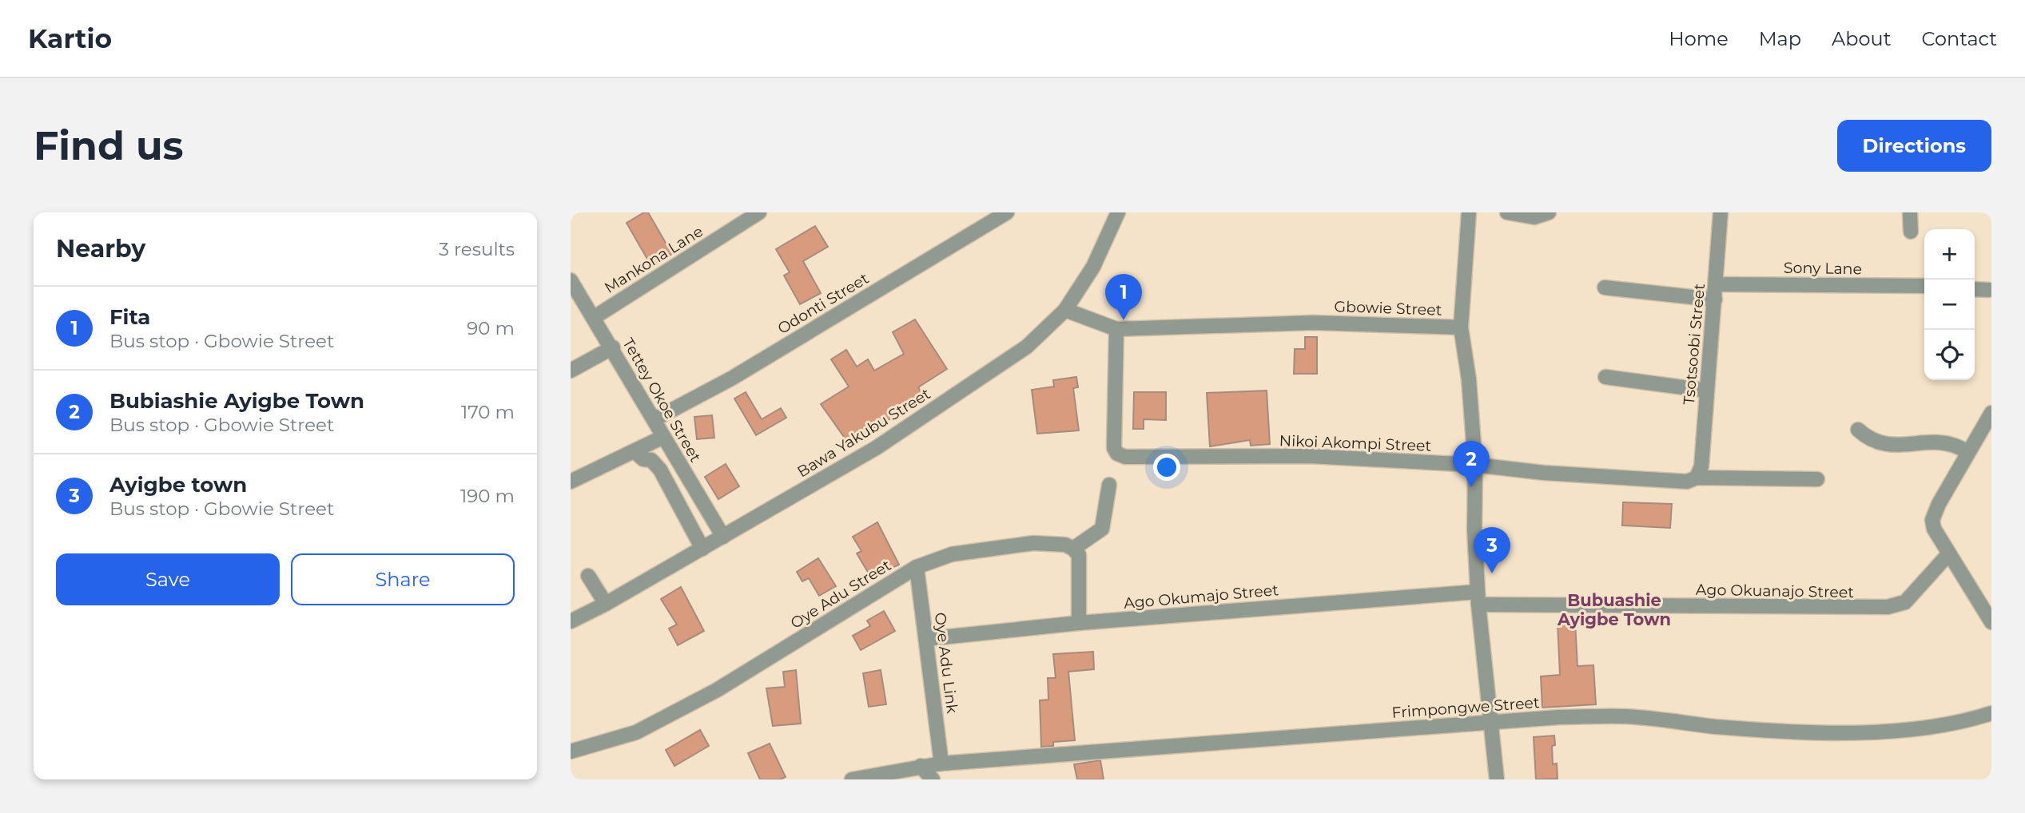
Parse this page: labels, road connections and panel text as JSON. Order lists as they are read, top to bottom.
{
  "streets": {
    "street": [
      "Mankona Lane",
      "Sony Lane",
      "Odonti Street",
      "Gbowie Street",
      "Tsotsoobi Street",
      "Tettey Okoe Street",
      "Bawa Yakubu Street",
      "Nikoi Akompi Street",
      "Ago Okuanajo Street",
      "Oye Adu Street",
      "Ago Okumajo Street",
      "Oye Adu Link",
      "Frimpongwe Street"
    ]
  },
  "crossings": [
    ["Mankona Lane", "Tettey Okoe Street"],
    ["Sony Lane", "Tsotsoobi Street"],
    ["Odonti Street", "Tettey Okoe Street"],
    ["Gbowie Street", "Bawa Yakubu Street"],
    ["Gbowie Street", "Nikoi Akompi Street"],
    ["Gbowie Street", "Ago Okuanajo Street"],
    ["Gbowie Street", "Ago Okumajo Street"],
    ["Gbowie Street", "Frimpongwe Street"],
    ["Tsotsoobi Street", "Nikoi Akompi Street"],
    ["Tettey Okoe Street", "Bawa Yakubu Street"],
    ["Ago Okuanajo Street", "Ago Okumajo Street"],
    ["Oye Adu Street", "Oye Adu Link"],
    ["Ago Okumajo Street", "Oye Adu Link"],
    ["Oye Adu Link", "Frimpongwe Street"]
  ],
  "districts": ["Bubuashie Ayigbe Town"],
  "page": {
    "header": "Kartio",
    "nav": [
      "Home",
      "Map",
      "About",
      "Contact"
    ],
    "buttons": [
      "Directions",
      ["Save", "Share"]
    ],
    "title": "Find us",
    "heading": ["Nearby", "3 results"],
    "map_buttons": ["+", "−"],
    "pins": ["1", "2", "3"],
    "list": [
      {
        "mark": "1",
        "name": "Fita",
        "note": "Bus stop · Gbowie Street",
        "value": "90 m"
      },
      {
        "mark": "2",
        "name": "Bubiashie Ayigbe Town",
        "note": "Bus stop · Gbowie Street",
        "value": "170 m"
      },
      {
        "mark": "3",
        "name": "Ayigbe town",
        "note": "Bus stop · Gbowie Street",
        "value": "190 m"
      }
    ]
  }
}
